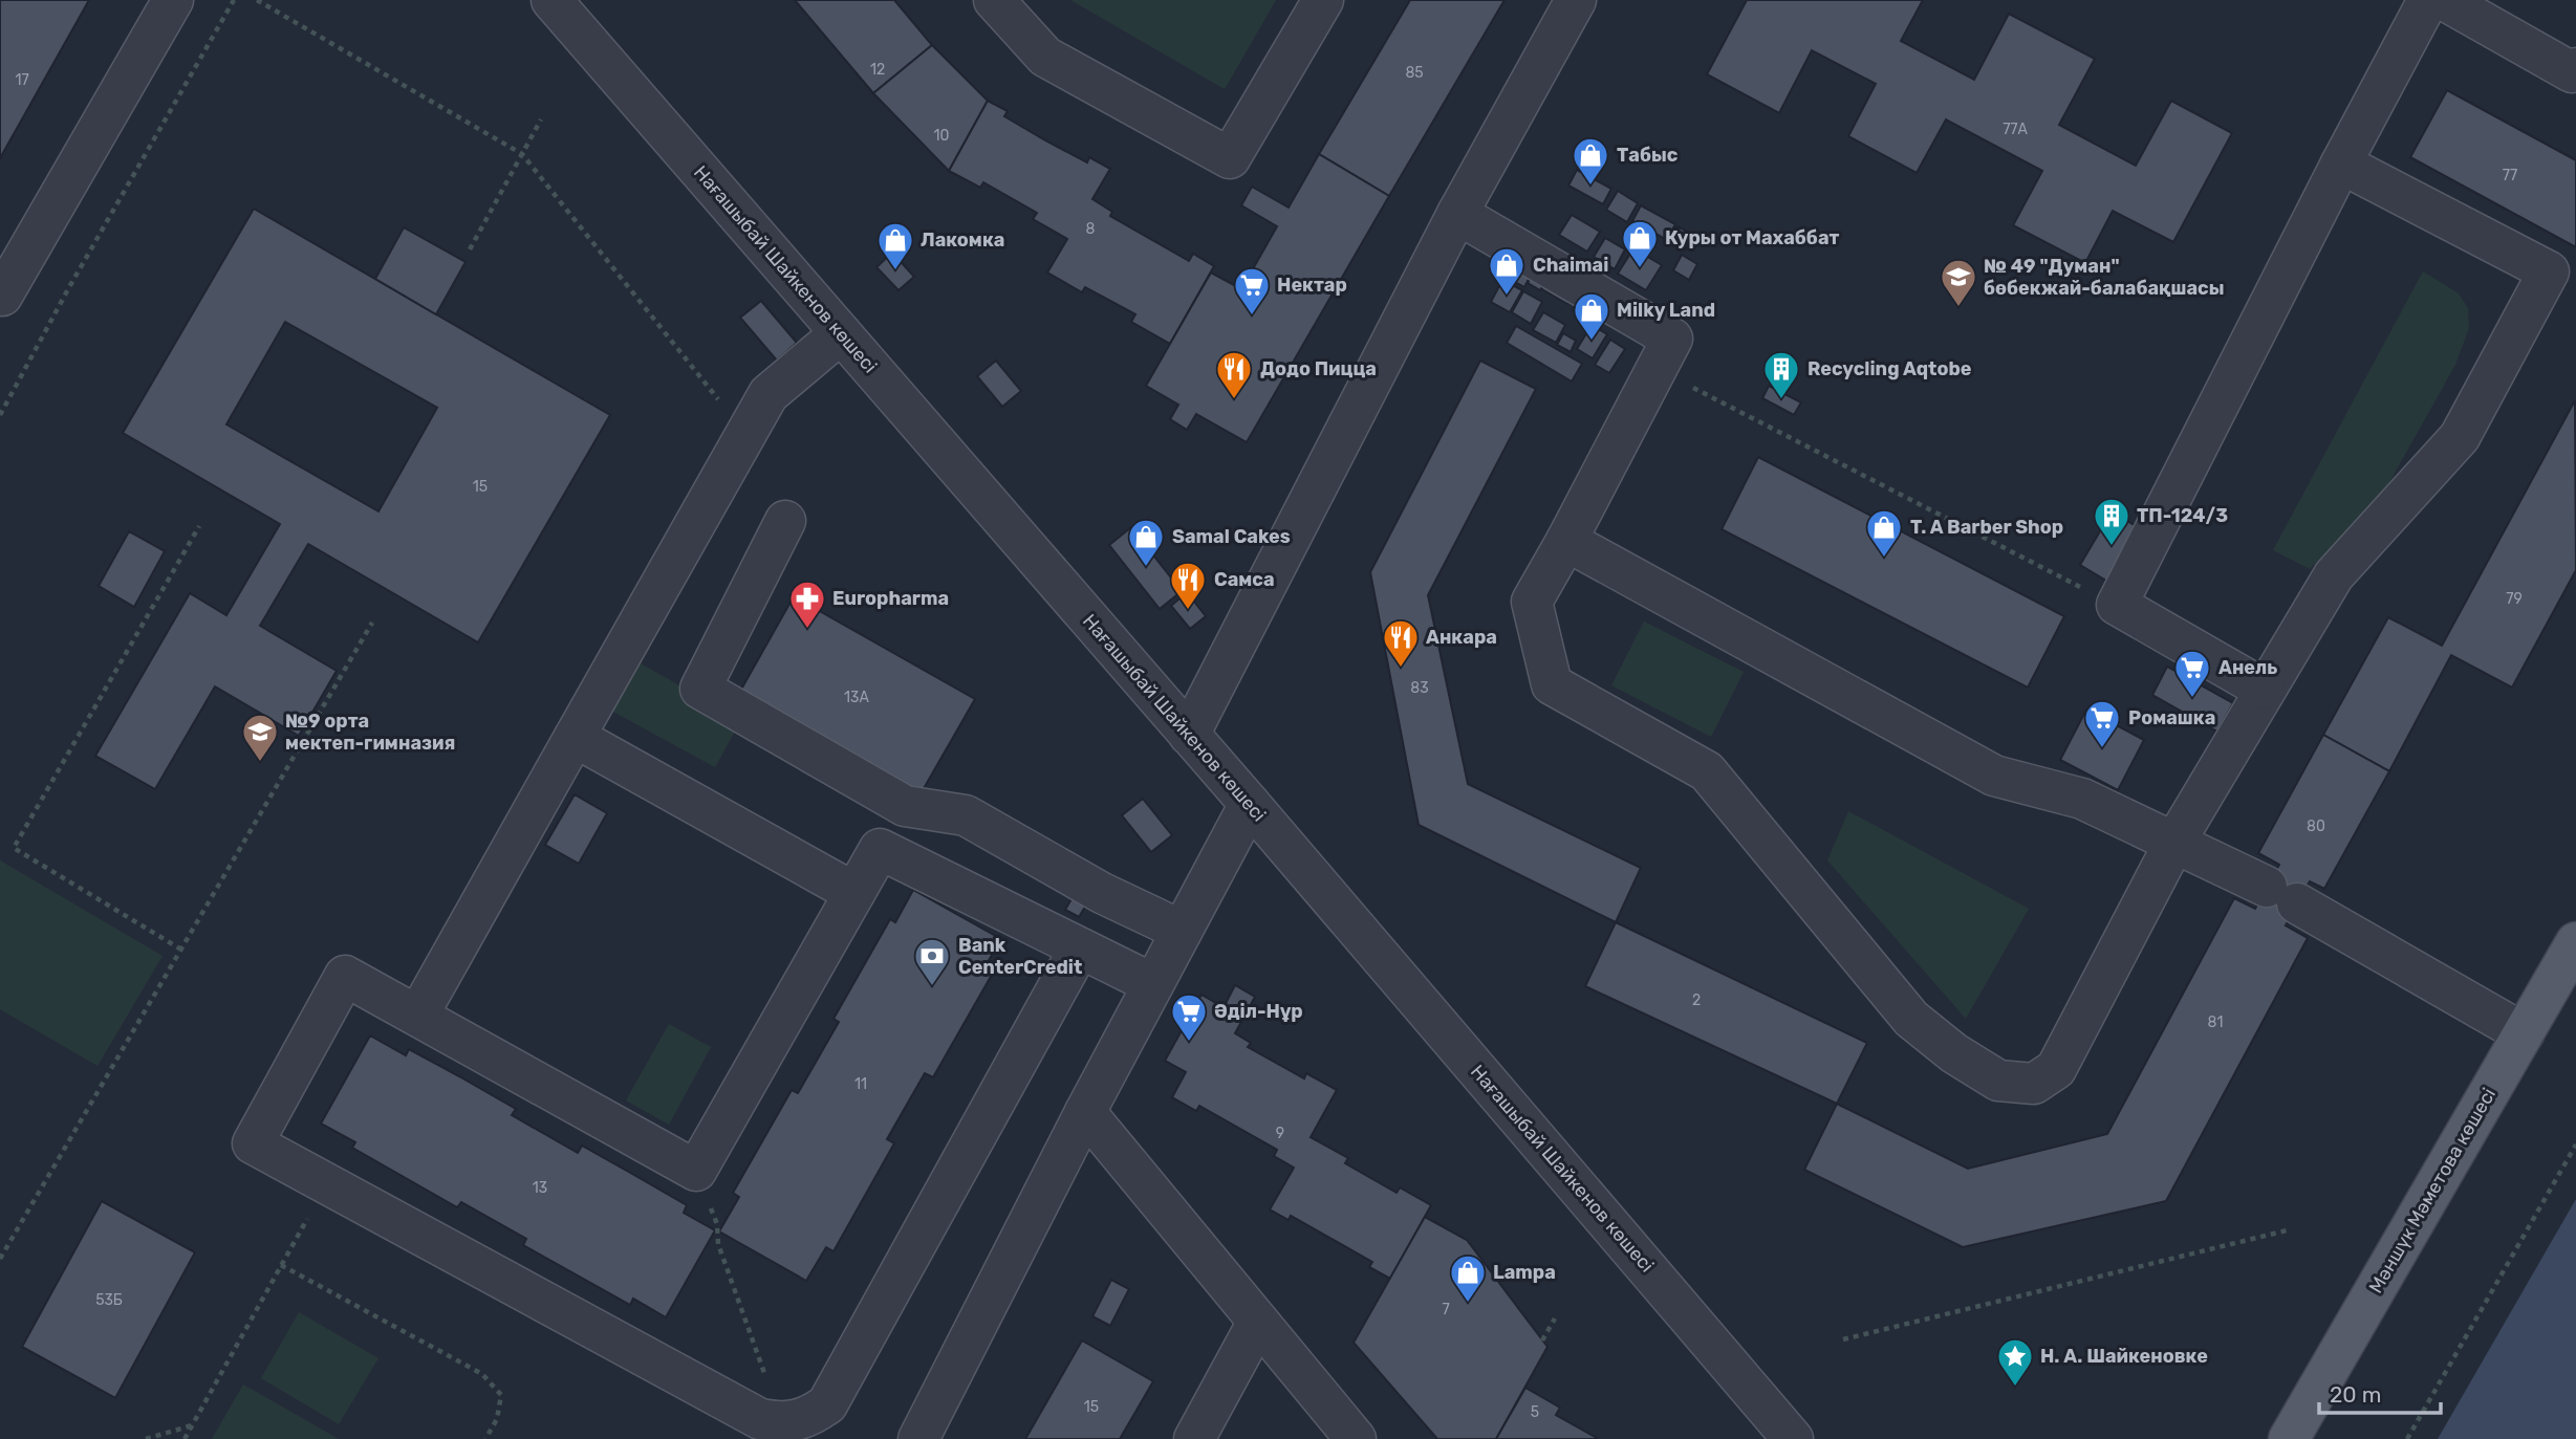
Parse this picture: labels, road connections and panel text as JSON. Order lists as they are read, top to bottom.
{
  "streets": {
    "main road": ["Мәншүк Мәметова көшесі"],
    "street": ["Нағашыбай Шайкенов көшесі"]
  },
  "places": {
    "shop": [
      "Табыс",
      "Куры от Махаббат",
      "Лакомка",
      "Chaimai",
      "Milky Land",
      "T. A Barber Shop",
      "Samal Cakes",
      "Lampa"
    ],
    "school or university": ["№ 49 \"Думан\" бөбекжай-балабақшасы", "№9 орта мектеп-гимназия"],
    "supermarket": [
      "Нектар",
      "Анель",
      "Ромашка",
      "Әділ-Нұр"
    ],
    "restaurant": ["Додо Пицца", "Самса", "Анкара"],
    "building": ["Recycling Aqtobe", "ТП-124/3"],
    "pharmacy": ["Europharma"],
    "bank": ["Bank CenterCredit"],
    "place": ["Н. А. Шайкеновке"]
  },
  "house_numbers": [
    "12",
    "85",
    "17",
    "77А",
    "10",
    "77",
    "8",
    "15",
    "79",
    "83",
    "13А",
    "80",
    "2",
    "81",
    "11",
    "9",
    "13",
    "53Б",
    "7",
    "15",
    "5"
  ],
  "scale_bar": "20 m"
}
